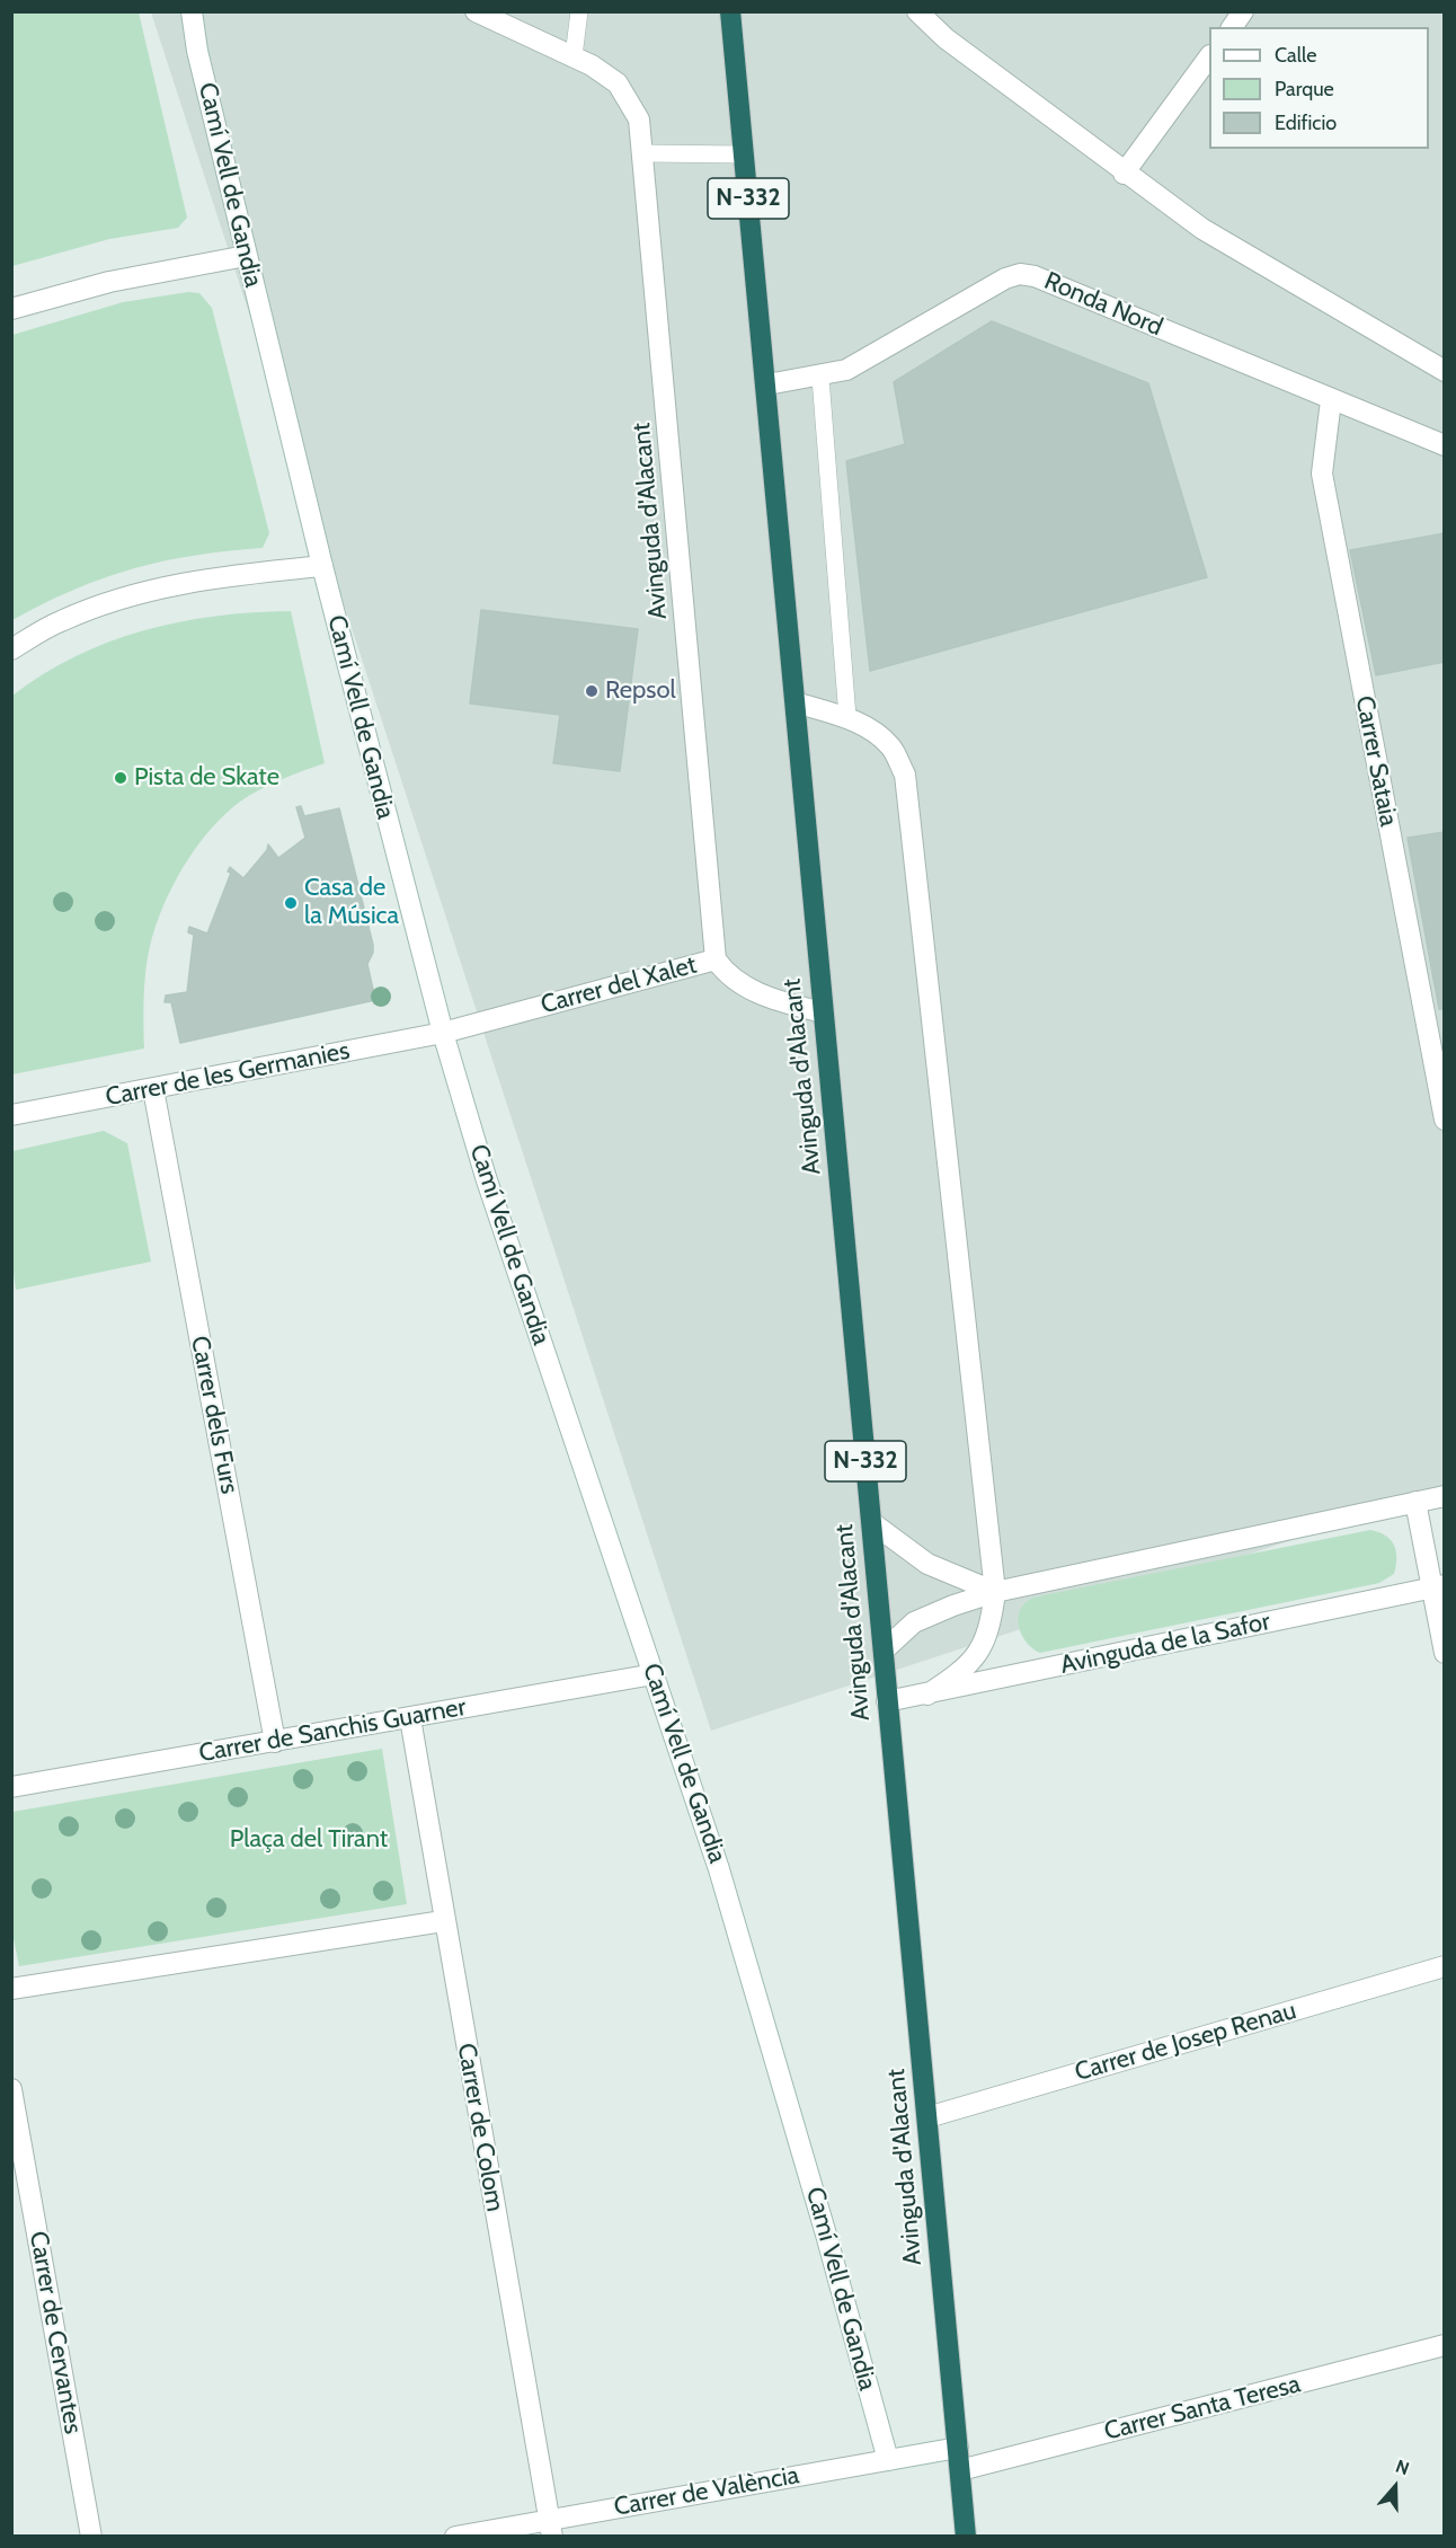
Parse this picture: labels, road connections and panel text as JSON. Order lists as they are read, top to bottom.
{
  "streets": {
    "highway": ["N-332", "Avinguda d'Alacant"],
    "street": [
      "Camí Vell de Gandia",
      "Ronda Nord",
      "Carrer Sataia",
      "Carrer del Xalet",
      "Carrer de les Germanies",
      "Carrer dels Furs",
      "Avinguda de la Safor",
      "Carrer de Sanchis Guarner",
      "Carrer de Josep Renau",
      "Carrer de Colom",
      "Carrer de Cervantes",
      "Carrer Santa Teresa",
      "Carrer de València"
    ]
  },
  "crossings": [
    ["Camí Vell de Gandia", "Carrer del Xalet"],
    ["Camí Vell de Gandia", "Carrer de les Germanies"],
    ["Camí Vell de Gandia", "Carrer de Sanchis Guarner"],
    ["Camí Vell de Gandia", "Carrer de València"],
    ["Ronda Nord", "Avinguda d'Alacant"],
    ["Ronda Nord", "Carrer Sataia"],
    ["Avinguda d'Alacant", "Carrer del Xalet"],
    ["Avinguda d'Alacant", "Avinguda de la Safor"],
    ["Avinguda d'Alacant", "Carrer de Josep Renau"],
    ["Avinguda d'Alacant", "Carrer Santa Teresa"],
    ["Avinguda d'Alacant", "Carrer de València"],
    ["Carrer del Xalet", "Carrer de les Germanies"],
    ["Carrer de les Germanies", "Carrer dels Furs"],
    ["Carrer dels Furs", "Carrer de Sanchis Guarner"],
    ["Carrer de Sanchis Guarner", "Carrer de Colom"],
    ["Carrer de Colom", "Carrer de València"]
  ],
  "parks": ["Plaça del Tirant"],
  "places": ["Repsol", "Pista de Skate", "Casa de la Música"],
  "legend": ["Calle", "Parque", "Edificio"],
  "north": "top"
}
